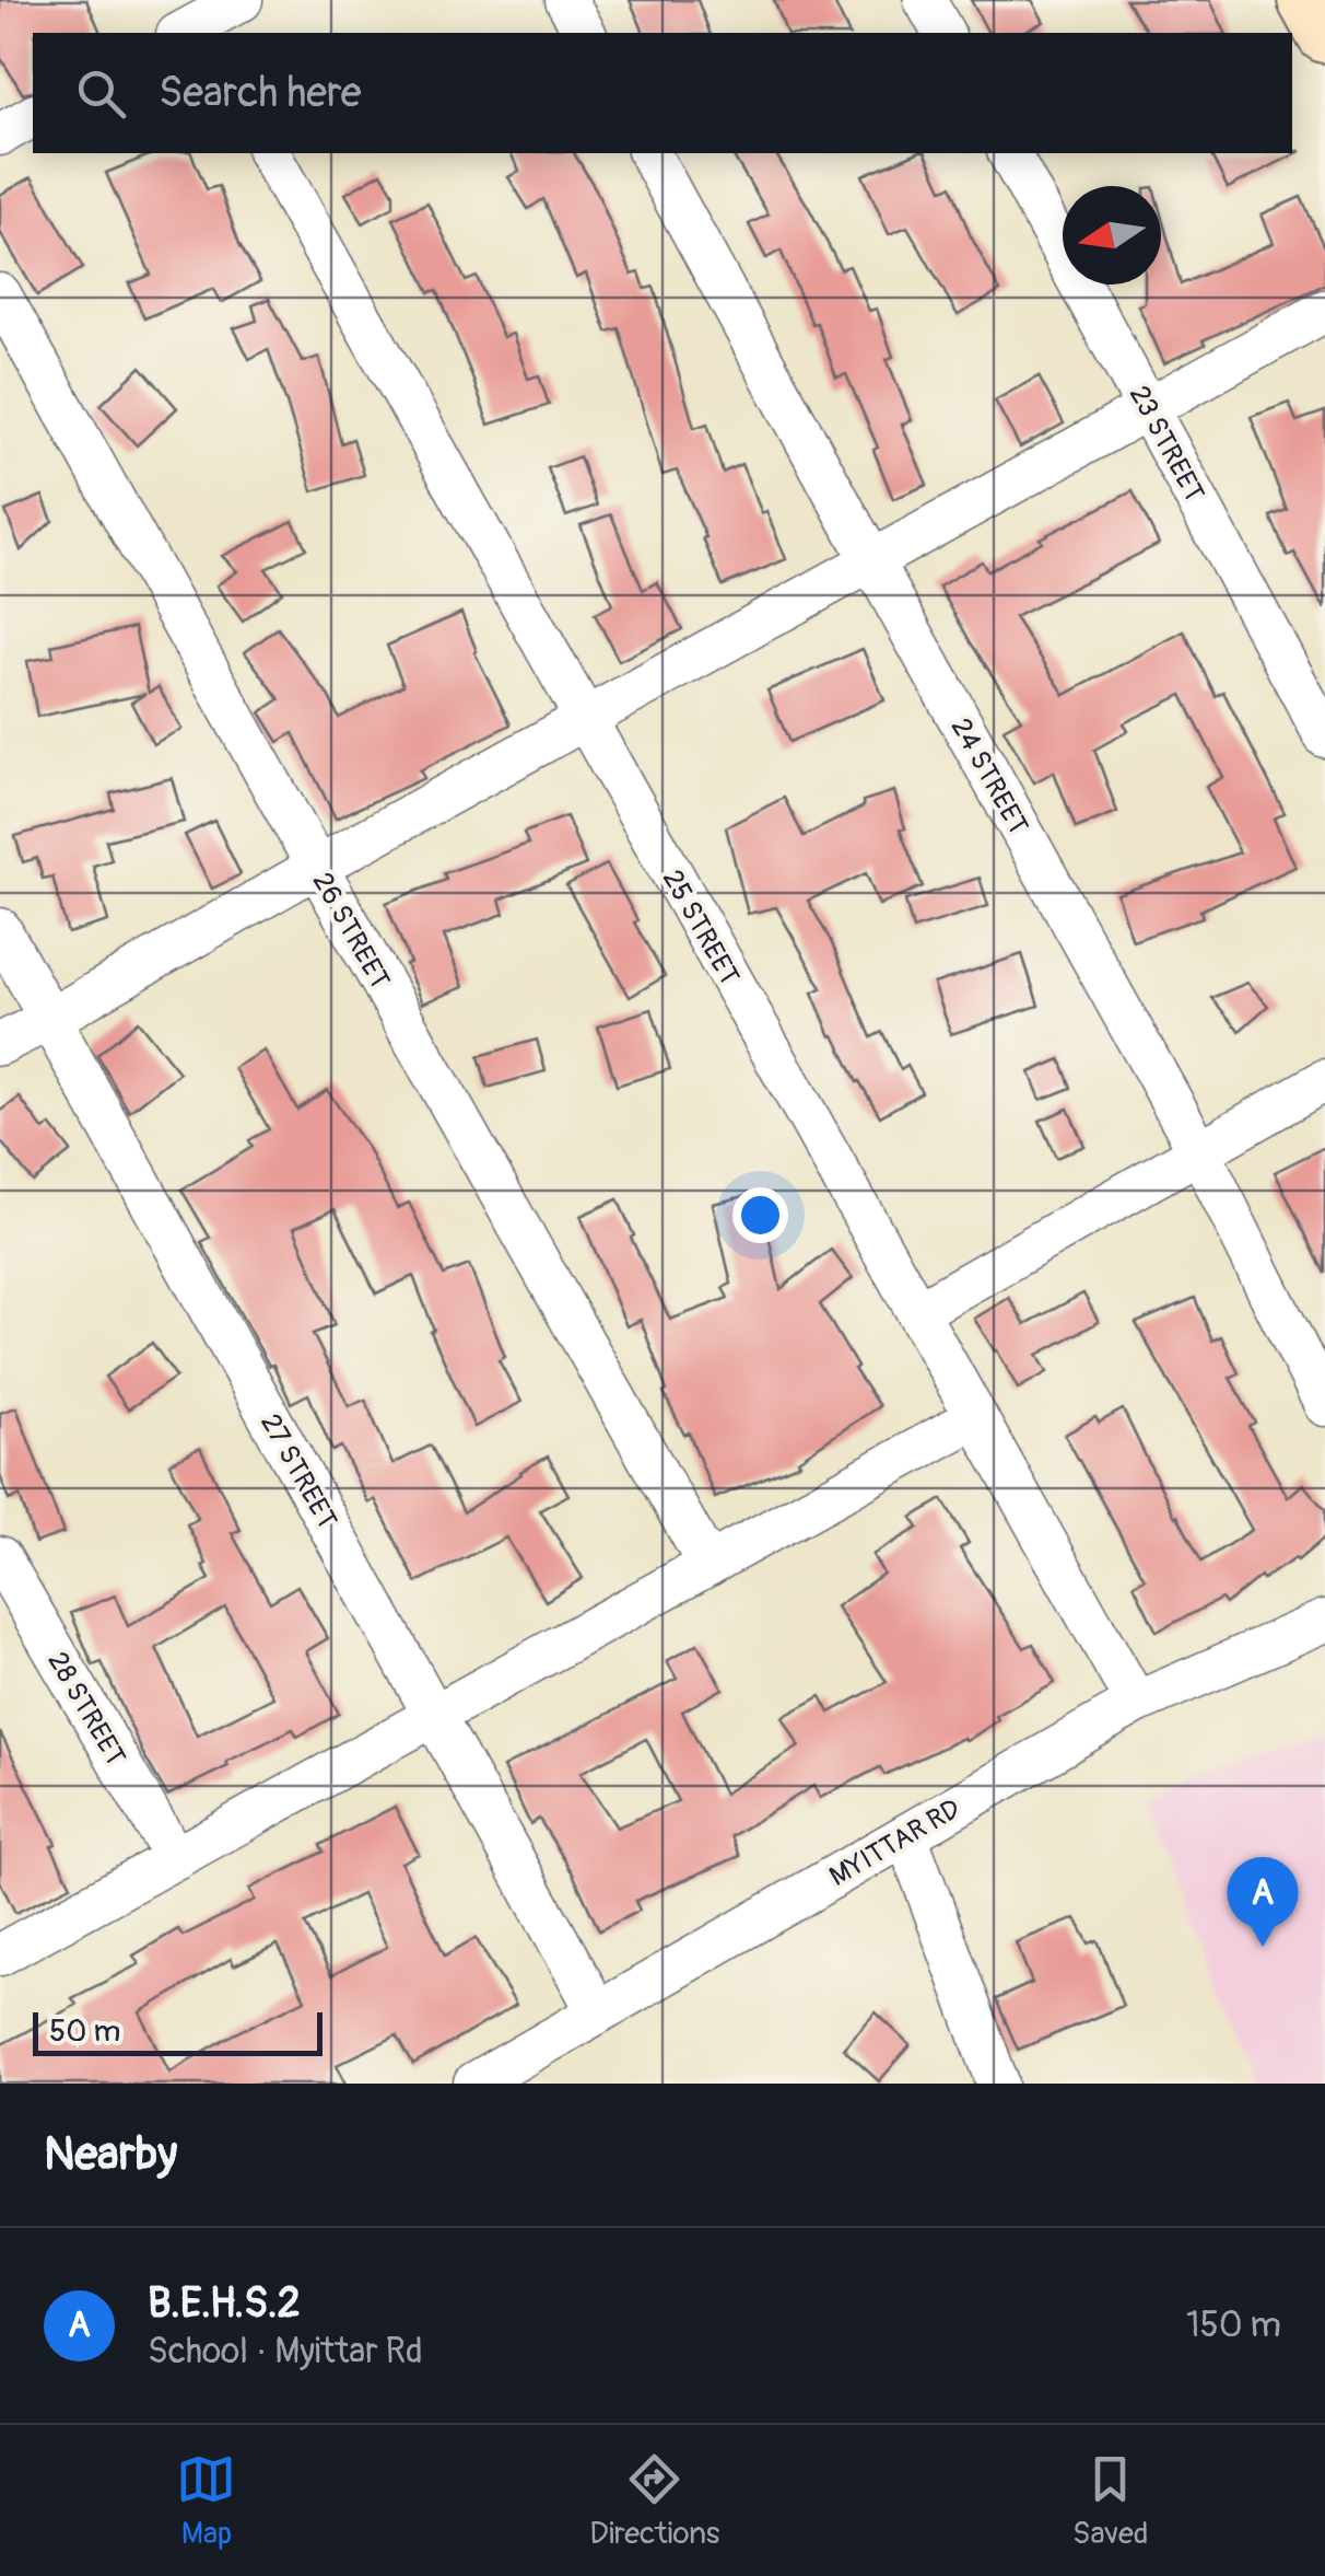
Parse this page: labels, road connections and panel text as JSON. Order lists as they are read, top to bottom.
{
  "streets": {
    "street": [
      "23 STREET",
      "24 STREET",
      "25 STREET",
      "26 STREET",
      "27 STREET",
      "28 STREET",
      "MYITTAR RD"
    ]
  },
  "crossings": [
    ["25 STREET", "MYITTAR RD"],
    ["27 STREET", "MYITTAR RD"]
  ],
  "scale_bar": "50 m",
  "north": "left",
  "page": {
    "search": "Search here",
    "pins": "A",
    "scale": "50 m",
    "heading": "Nearby",
    "list": [
      {
        "mark": "A",
        "name": "B.E.H.S.2",
        "note": "School · Myittar Rd",
        "value": "150 m"
      }
    ],
    "nav": ["Map", "Directions", "Saved"]
  }
}
